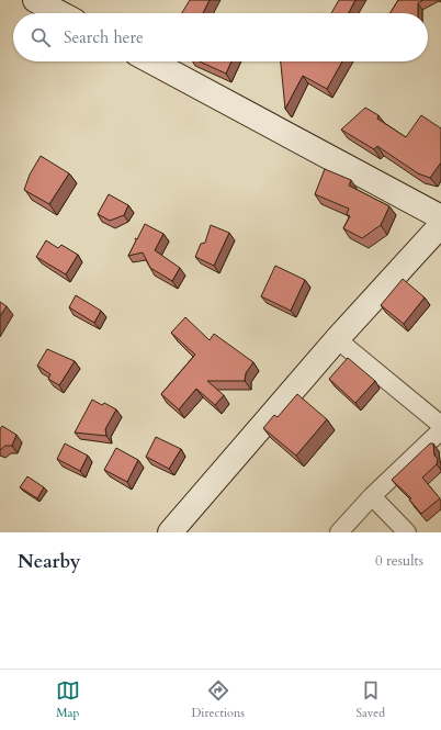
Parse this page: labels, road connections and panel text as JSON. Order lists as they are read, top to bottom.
{
  "page": {
    "search": "Search here",
    "heading": ["Nearby", "0 results"],
    "nav": ["Map", "Directions", "Saved"]
  }
}
